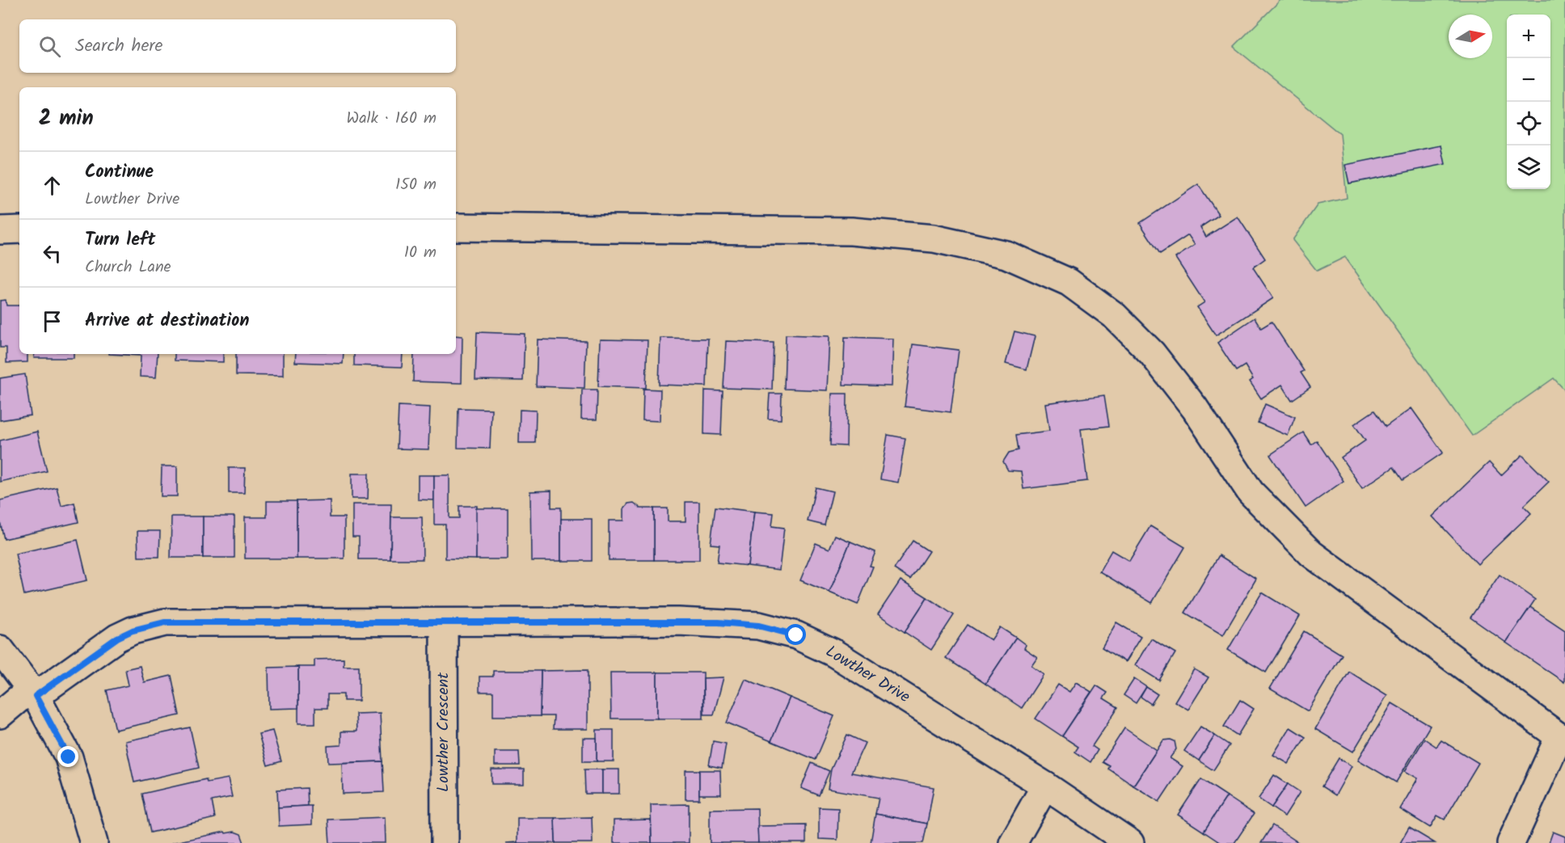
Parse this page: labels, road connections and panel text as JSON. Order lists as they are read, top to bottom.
{
  "streets": {
    "street": ["Lowther Drive", "Lowther Crescent"]
  },
  "crossings": [
    ["Lowther Drive", "Lowther Crescent"]
  ],
  "north": "right",
  "page": {
    "map_buttons": ["+", "−"],
    "search": "Search here",
    "heading": ["2 min", "Walk · 160 m"],
    "list": [
      ["Continue", "Lowther Drive", "150 m"],
      ["Turn left", "Church Lane", "10 m"],
      "Arrive at destination"
    ]
  }
}
